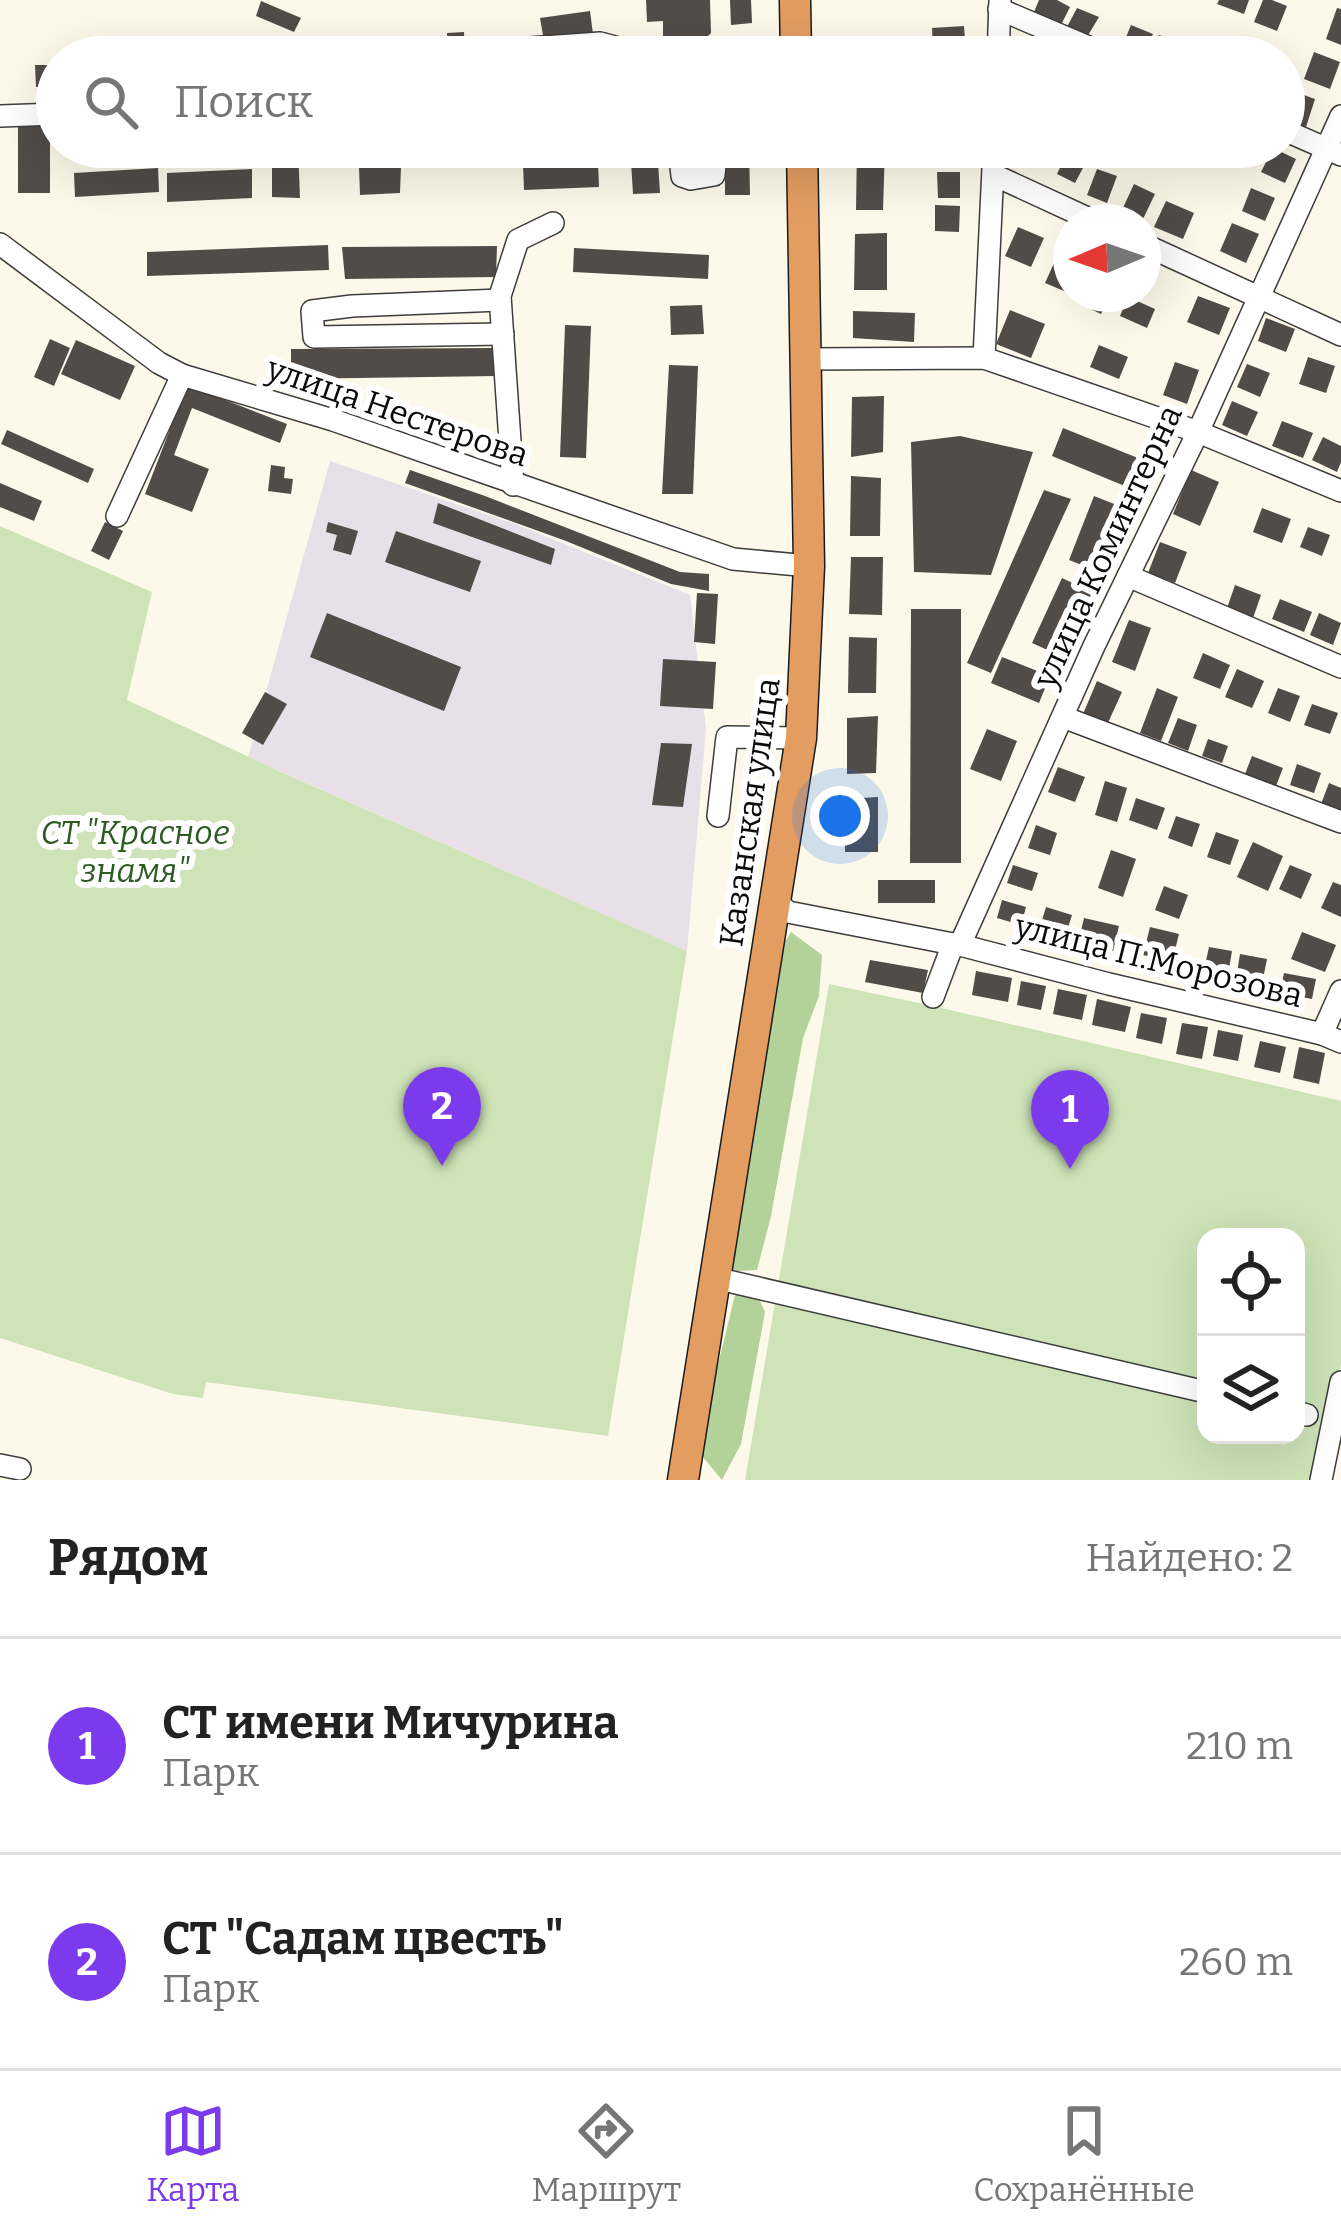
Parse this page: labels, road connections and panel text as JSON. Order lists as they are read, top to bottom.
{
  "streets": {
    "highway": ["Казанская улица"],
    "street": ["улица Нестерова", "улица Коминтерна", "улица П.Морозова"]
  },
  "crossings": [
    ["улица Нестерова", "Казанская улица"],
    ["улица Коминтерна", "улица П.Морозова"],
    ["Казанская улица", "улица П.Морозова"]
  ],
  "parks": ["СТ \"Красное знамя\""],
  "north": "left",
  "page": {
    "search": "Поиск",
    "pins": ["2", "1"],
    "heading": ["Рядом", "Найдено: 2"],
    "list": [
      {
        "mark": "1",
        "name": "СТ имени Мичурина",
        "note": "Парк",
        "value": "210 m"
      },
      {
        "mark": "2",
        "name": "СТ \"Садам цвесть\"",
        "note": "Парк",
        "value": "260 m"
      }
    ],
    "nav": ["Карта", "Маршрут", "Сохранённые"]
  }
}
